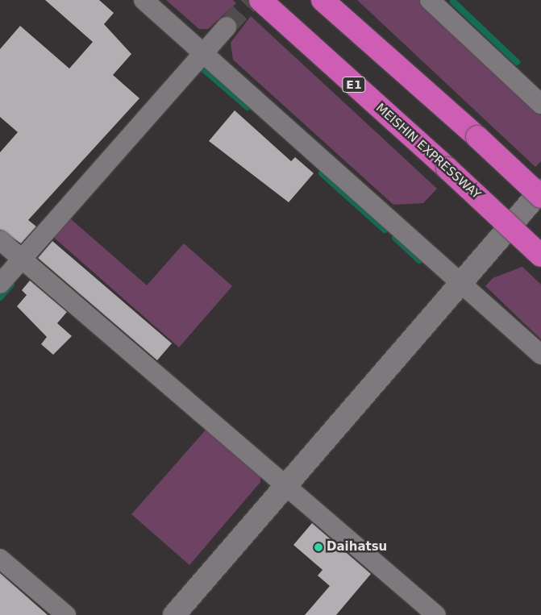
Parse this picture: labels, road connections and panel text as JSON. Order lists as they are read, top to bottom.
{
  "streets": {
    "highway": ["E1", "MEISHIN EXPRESSWAY"]
  },
  "places": ["Daihatsu"]
}
